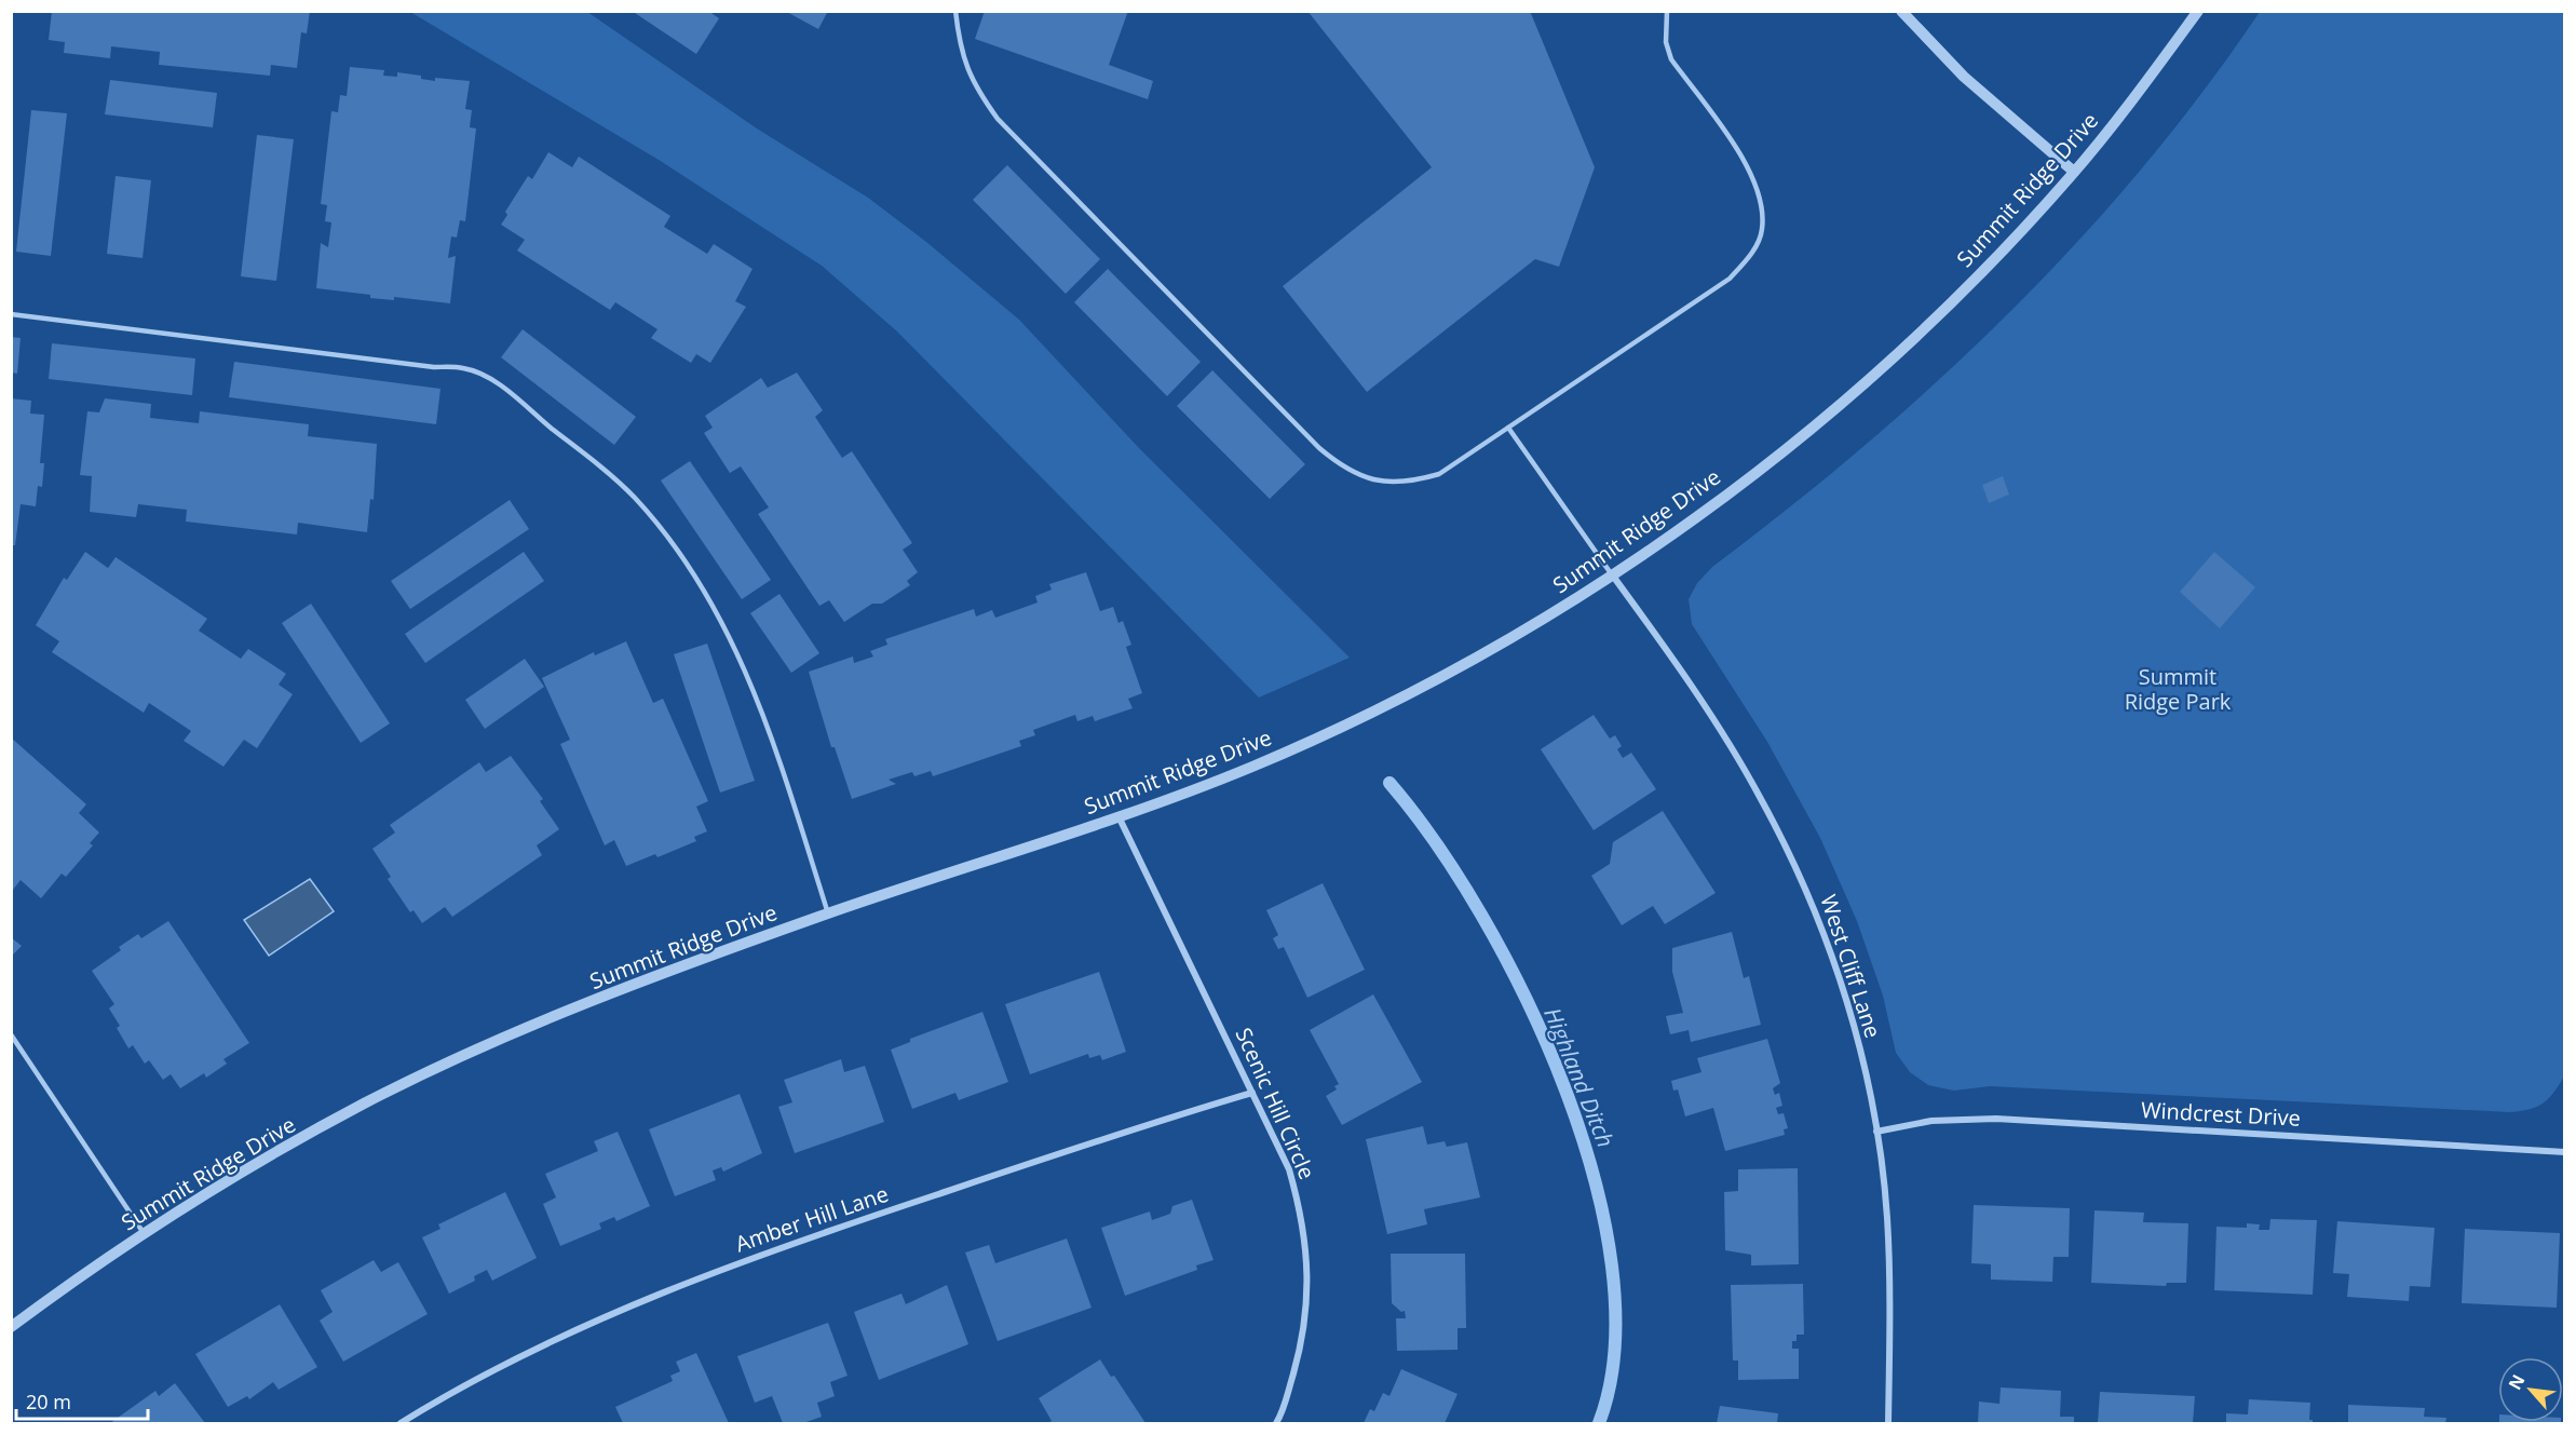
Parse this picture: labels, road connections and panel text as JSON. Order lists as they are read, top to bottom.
{
  "streets": {
    "street": [
      "Summit Ridge Drive",
      "West Cliff Lane",
      "Scenic Hill Circle",
      "Windcrest Drive",
      "Amber Hill Lane"
    ]
  },
  "crossings": [
    ["Summit Ridge Drive", "West Cliff Lane"],
    ["Summit Ridge Drive", "Scenic Hill Circle"],
    ["West Cliff Lane", "Windcrest Drive"],
    ["Scenic Hill Circle", "Amber Hill Lane"]
  ],
  "water": ["Highland Ditch"],
  "parks": ["Summit Ridge Park"],
  "scale_bar": "20 m",
  "north": "top left"
}
